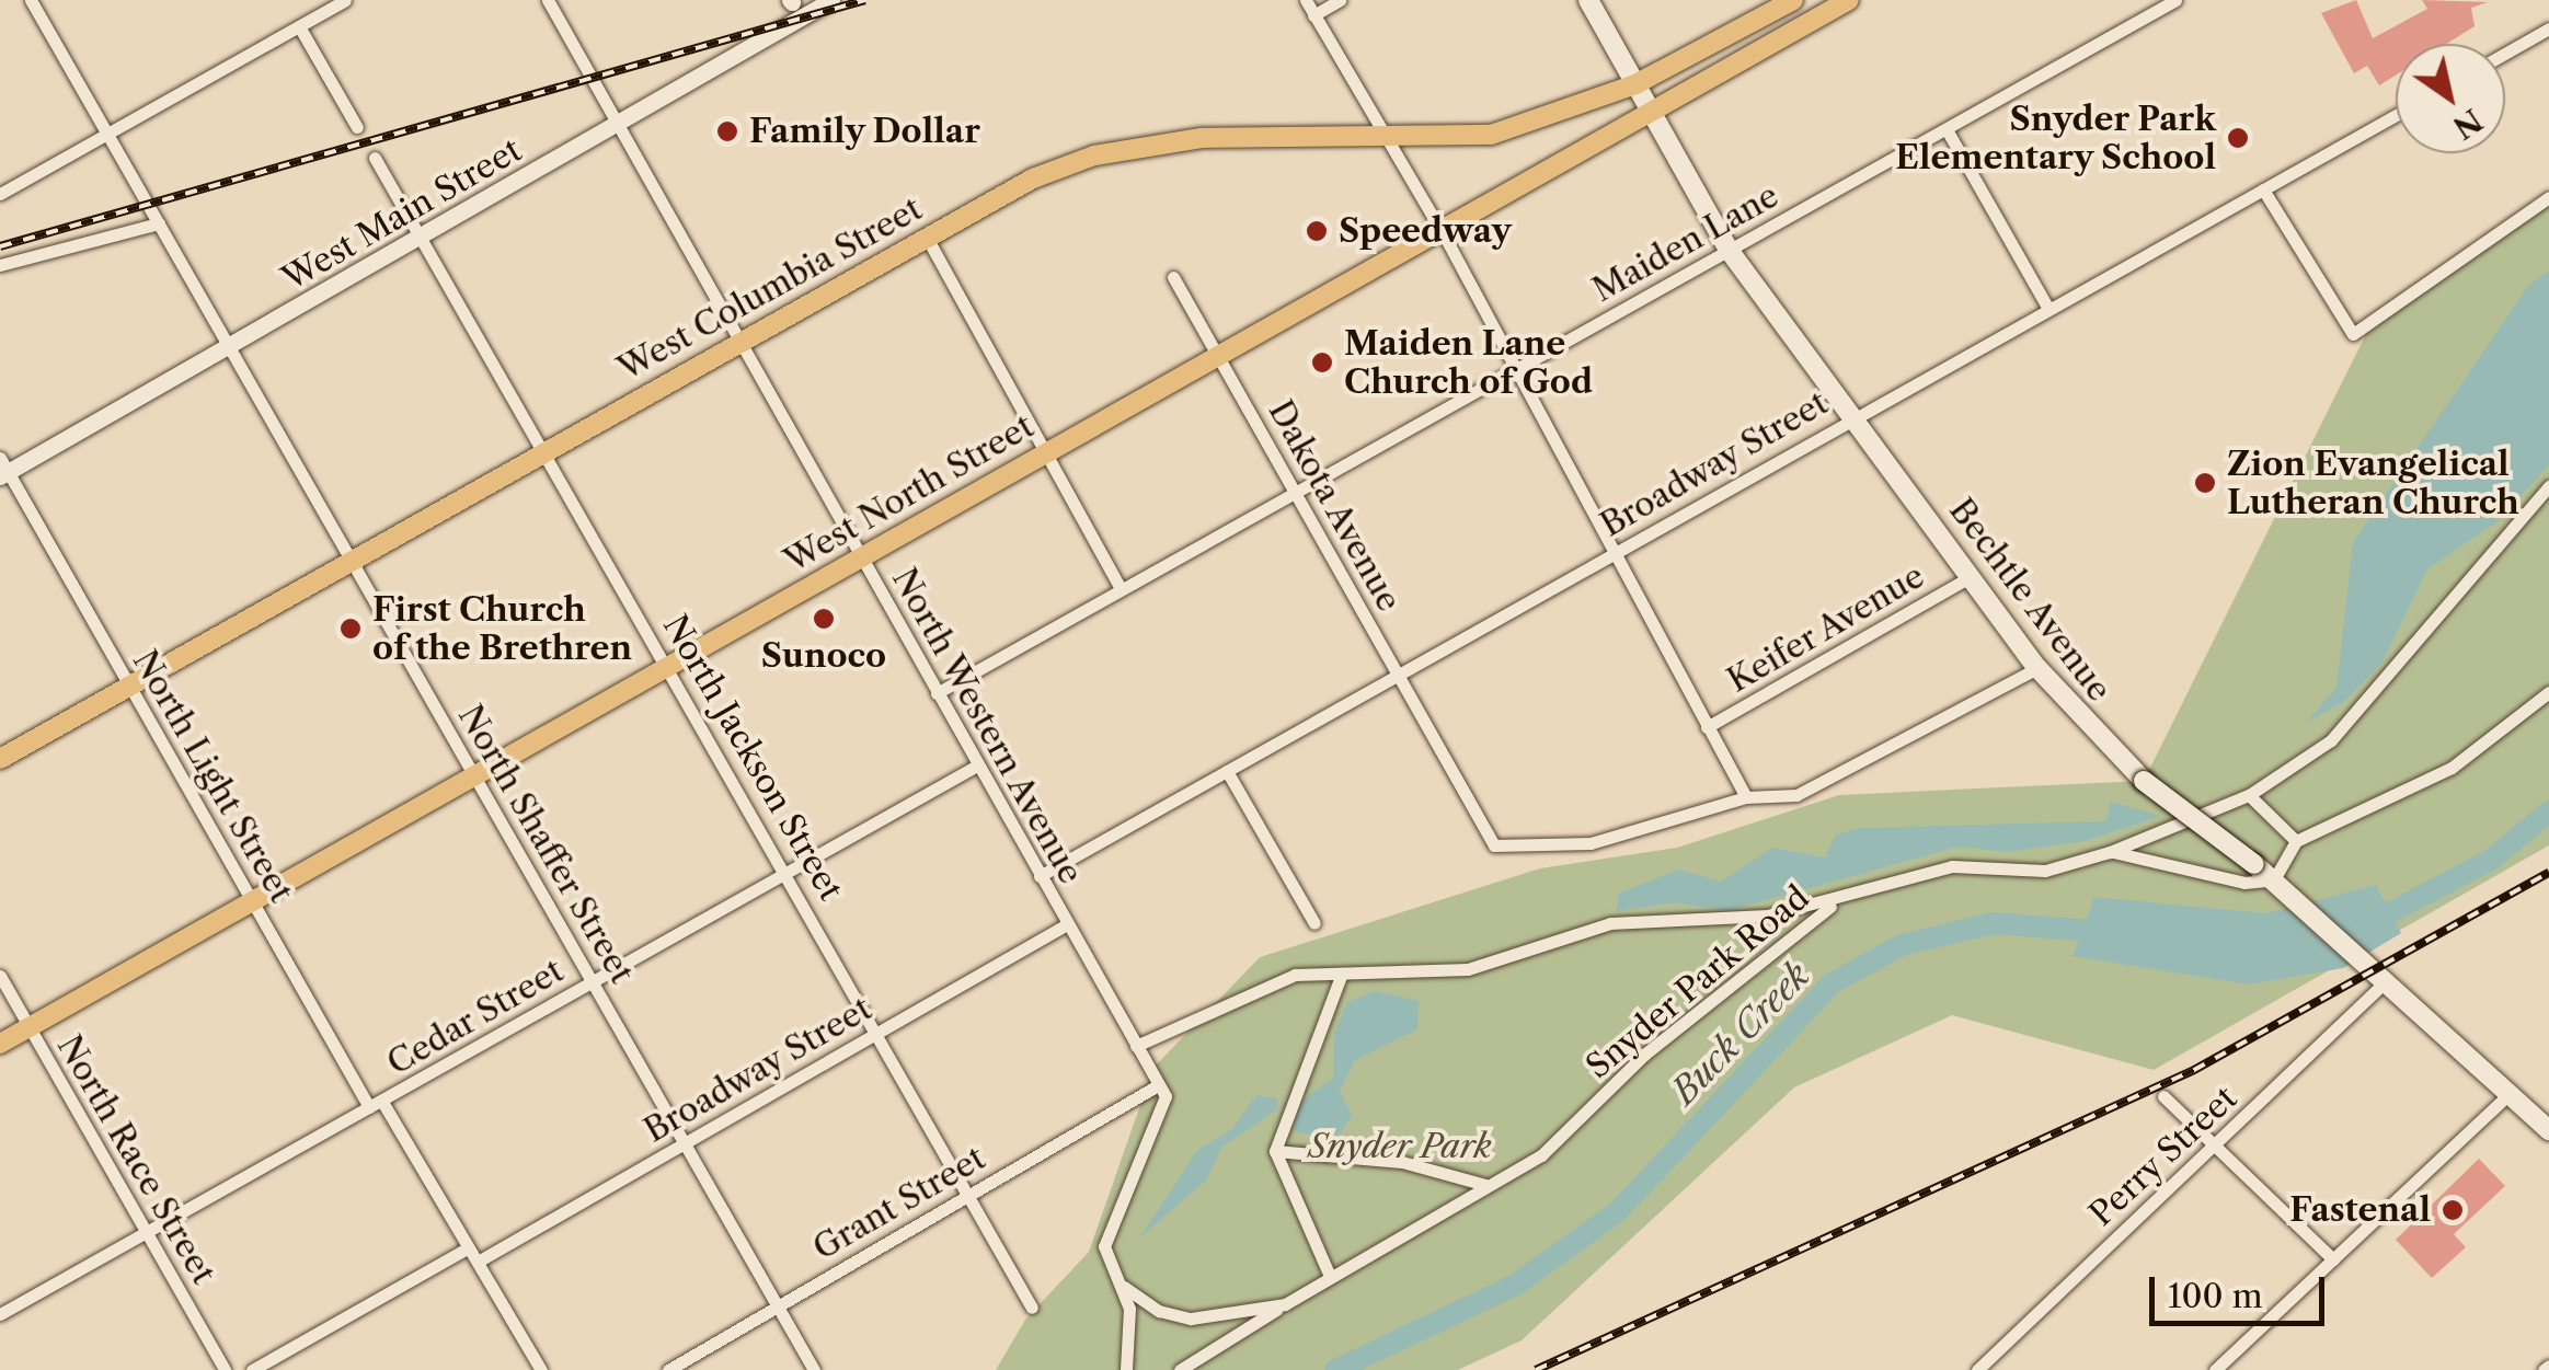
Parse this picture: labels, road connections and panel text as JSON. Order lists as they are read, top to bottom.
{
  "streets": {
    "main road": ["West Columbia Street", "West North Street", "Bechtle Avenue"],
    "street": [
      "West Main Street",
      "Maiden Lane",
      "Broadway Street",
      "Dakota Avenue",
      "Keifer Avenue",
      "North Western Avenue",
      "North Jackson Street",
      "North Light Street",
      "North Shaffer Street",
      "Snyder Park Road",
      "Cedar Street",
      "Perry Street",
      "North Race Street",
      "Grant Street"
    ]
  },
  "crossings": [
    ["West Main Street", "North Western Avenue"],
    ["West Main Street", "North Jackson Street"],
    ["West Main Street", "North Light Street"],
    ["West Main Street", "North Shaffer Street"],
    ["Maiden Lane", "Dakota Avenue"],
    ["Maiden Lane", "Bechtle Avenue"],
    ["Maiden Lane", "North Western Avenue"],
    ["West Columbia Street", "Bechtle Avenue"],
    ["West Columbia Street", "North Western Avenue"],
    ["West Columbia Street", "North Jackson Street"],
    ["West Columbia Street", "North Light Street"],
    ["West Columbia Street", "North Shaffer Street"],
    ["Broadway Street", "Dakota Avenue"],
    ["Broadway Street", "Bechtle Avenue"],
    ["Broadway Street", "North Western Avenue"],
    ["Broadway Street", "North Jackson Street"],
    ["Broadway Street", "North Light Street"],
    ["Broadway Street", "North Shaffer Street"],
    ["West North Street", "Dakota Avenue"],
    ["West North Street", "Bechtle Avenue"],
    ["West North Street", "North Western Avenue"],
    ["West North Street", "North Jackson Street"],
    ["West North Street", "North Light Street"],
    ["West North Street", "North Shaffer Street"],
    ["West North Street", "North Race Street"],
    ["Dakota Avenue", "Bechtle Avenue"],
    ["Bechtle Avenue", "Keifer Avenue"],
    ["Bechtle Avenue", "Perry Street"],
    ["North Western Avenue", "Snyder Park Road"],
    ["North Western Avenue", "Cedar Street"],
    ["North Western Avenue", "Grant Street"],
    ["North Jackson Street", "Cedar Street"],
    ["North Jackson Street", "Grant Street"],
    ["North Light Street", "Cedar Street"],
    ["North Shaffer Street", "Cedar Street"],
    ["North Shaffer Street", "Grant Street"],
    ["Cedar Street", "North Race Street"]
  ],
  "water": ["Buck Creek"],
  "parks": ["Snyder Park"],
  "places": [
    "Family Dollar",
    "Snyder Park Elementary School",
    "Speedway",
    "Maiden Lane Church of God",
    "Zion Evangelical Lutheran Church",
    "Sunoco",
    "First Church of the Brethren",
    "Fastenal"
  ],
  "scale_bar": "100 m",
  "north": "bottom right"
}
